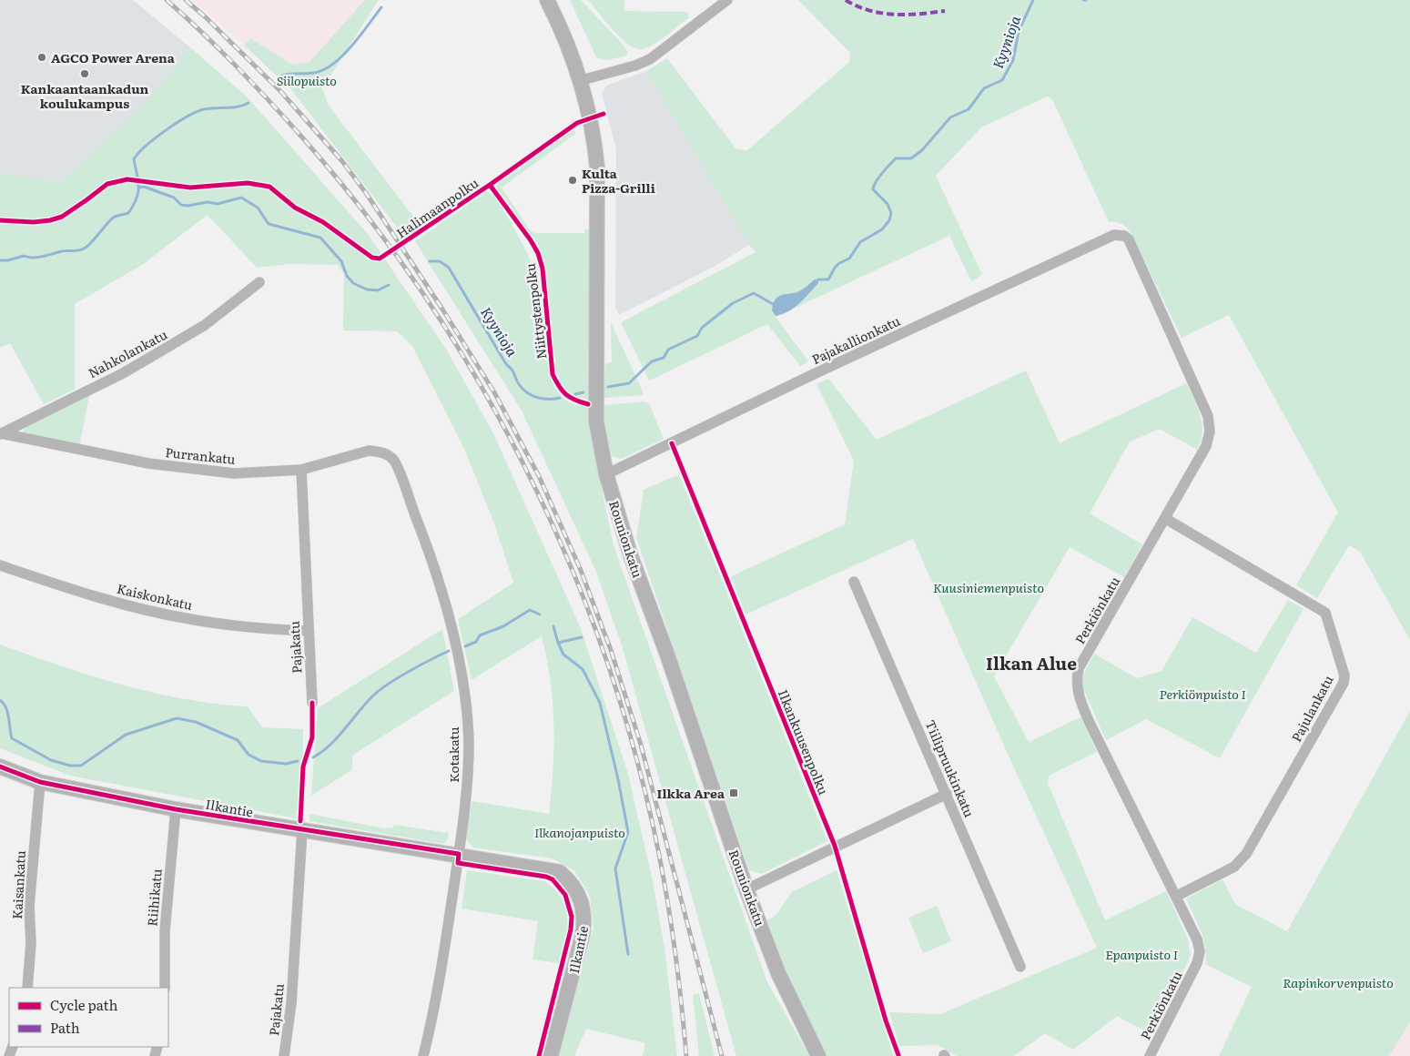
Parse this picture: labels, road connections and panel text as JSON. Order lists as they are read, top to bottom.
{
  "streets": {
    "main road": ["Rounionkatu", "Ilkantie"],
    "street": [
      "Pajakallionkatu",
      "Nahkolankatu",
      "Purrankatu",
      "Kaiskonkatu",
      "Perkiönkatu",
      "Pajakatu",
      "Pajulankatu",
      "Kotakatu",
      "Tiilipruukinkatu",
      "Kaisankatu",
      "Riihikatu"
    ],
    "cycle path": ["Halimaanpolku", "Niittystenpolku", "Ilkankuusenpolku"]
  },
  "crossings": [
    ["Pajakallionkatu", "Rounionkatu"],
    ["Pajakallionkatu", "Perkiönkatu"],
    ["Nahkolankatu", "Purrankatu"],
    ["Purrankatu", "Pajakatu"],
    ["Purrankatu", "Kotakatu"],
    ["Kaiskonkatu", "Pajakatu"],
    ["Perkiönkatu", "Pajulankatu"],
    ["Pajakatu", "Ilkantie"],
    ["Kotakatu", "Ilkantie"],
    ["Ilkantie", "Kaisankatu"],
    ["Ilkantie", "Riihikatu"]
  ],
  "districts": ["Ilkan Alue"],
  "water": ["Kyynioja"],
  "parks": [
    "Siilopuisto",
    "Kuusiniemenpuisto",
    "Perkiönpuisto I",
    "Ilkanojanpuisto",
    "Epanpuisto I",
    "Rapinkorvenpuisto"
  ],
  "places": {
    "other": ["AGCO Power Arena", "Kankaantaankadun koulukampus", "Kulta Pizza-Grilli"],
    "transit": ["Ilkka Area"]
  },
  "legend": ["Cycle path", "Path"]
}
